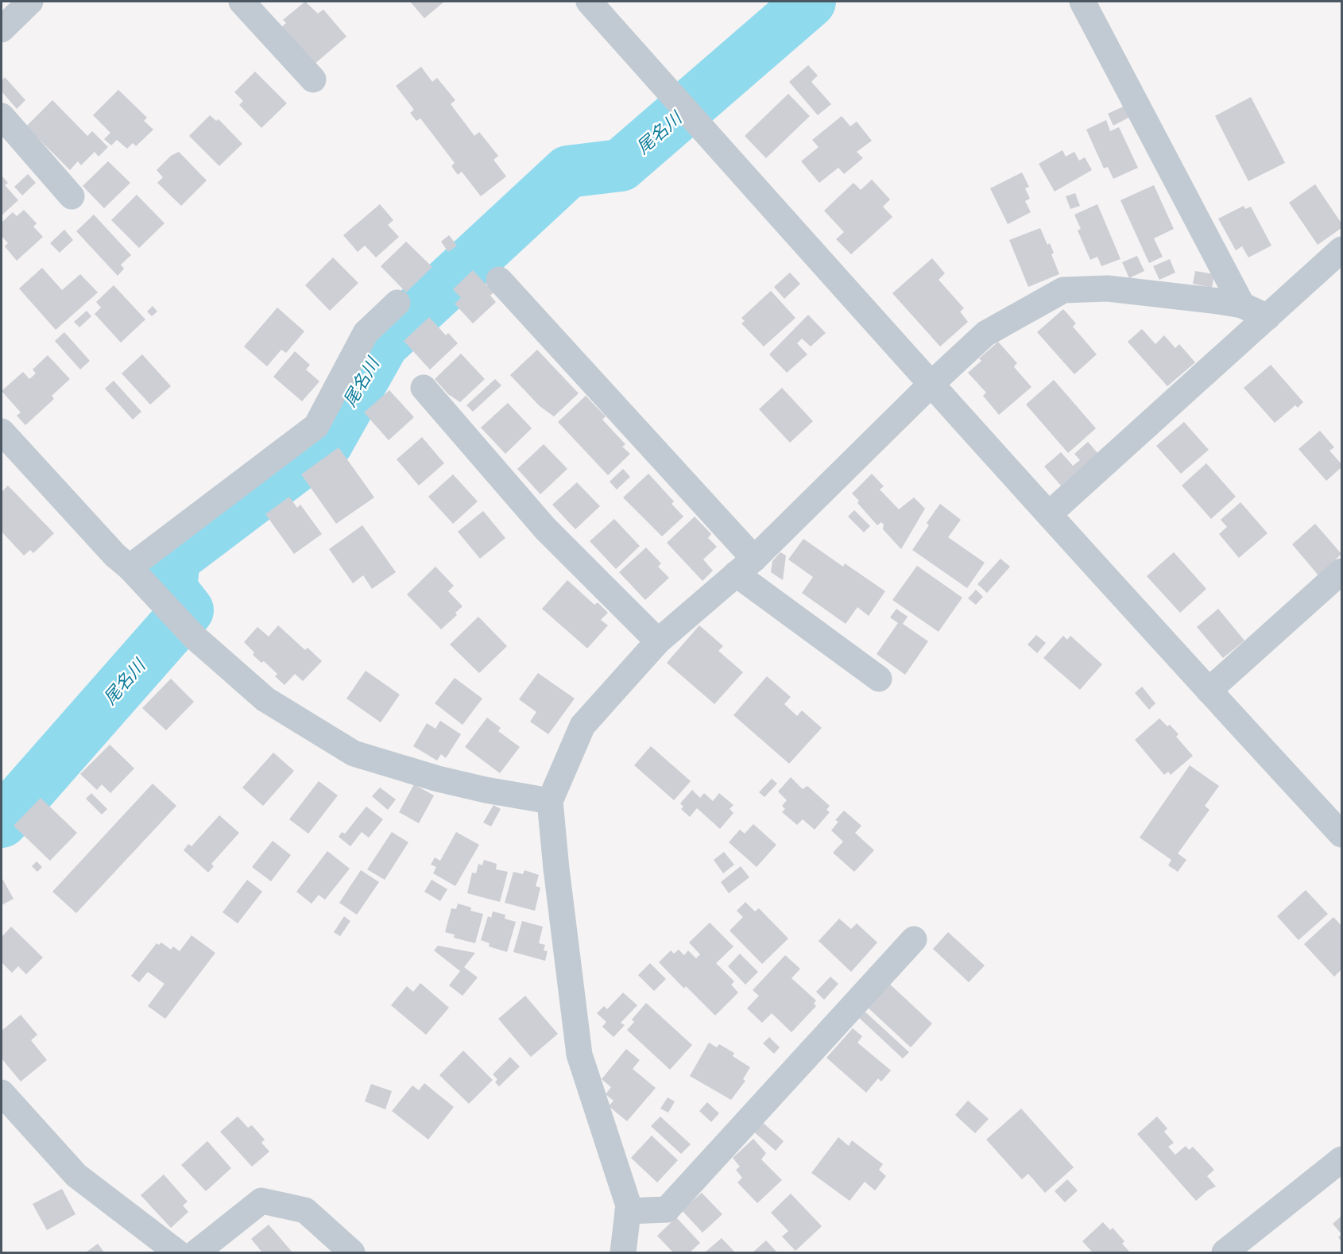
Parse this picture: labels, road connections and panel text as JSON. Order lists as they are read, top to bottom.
{
  "water": ["尾名川"]
}
